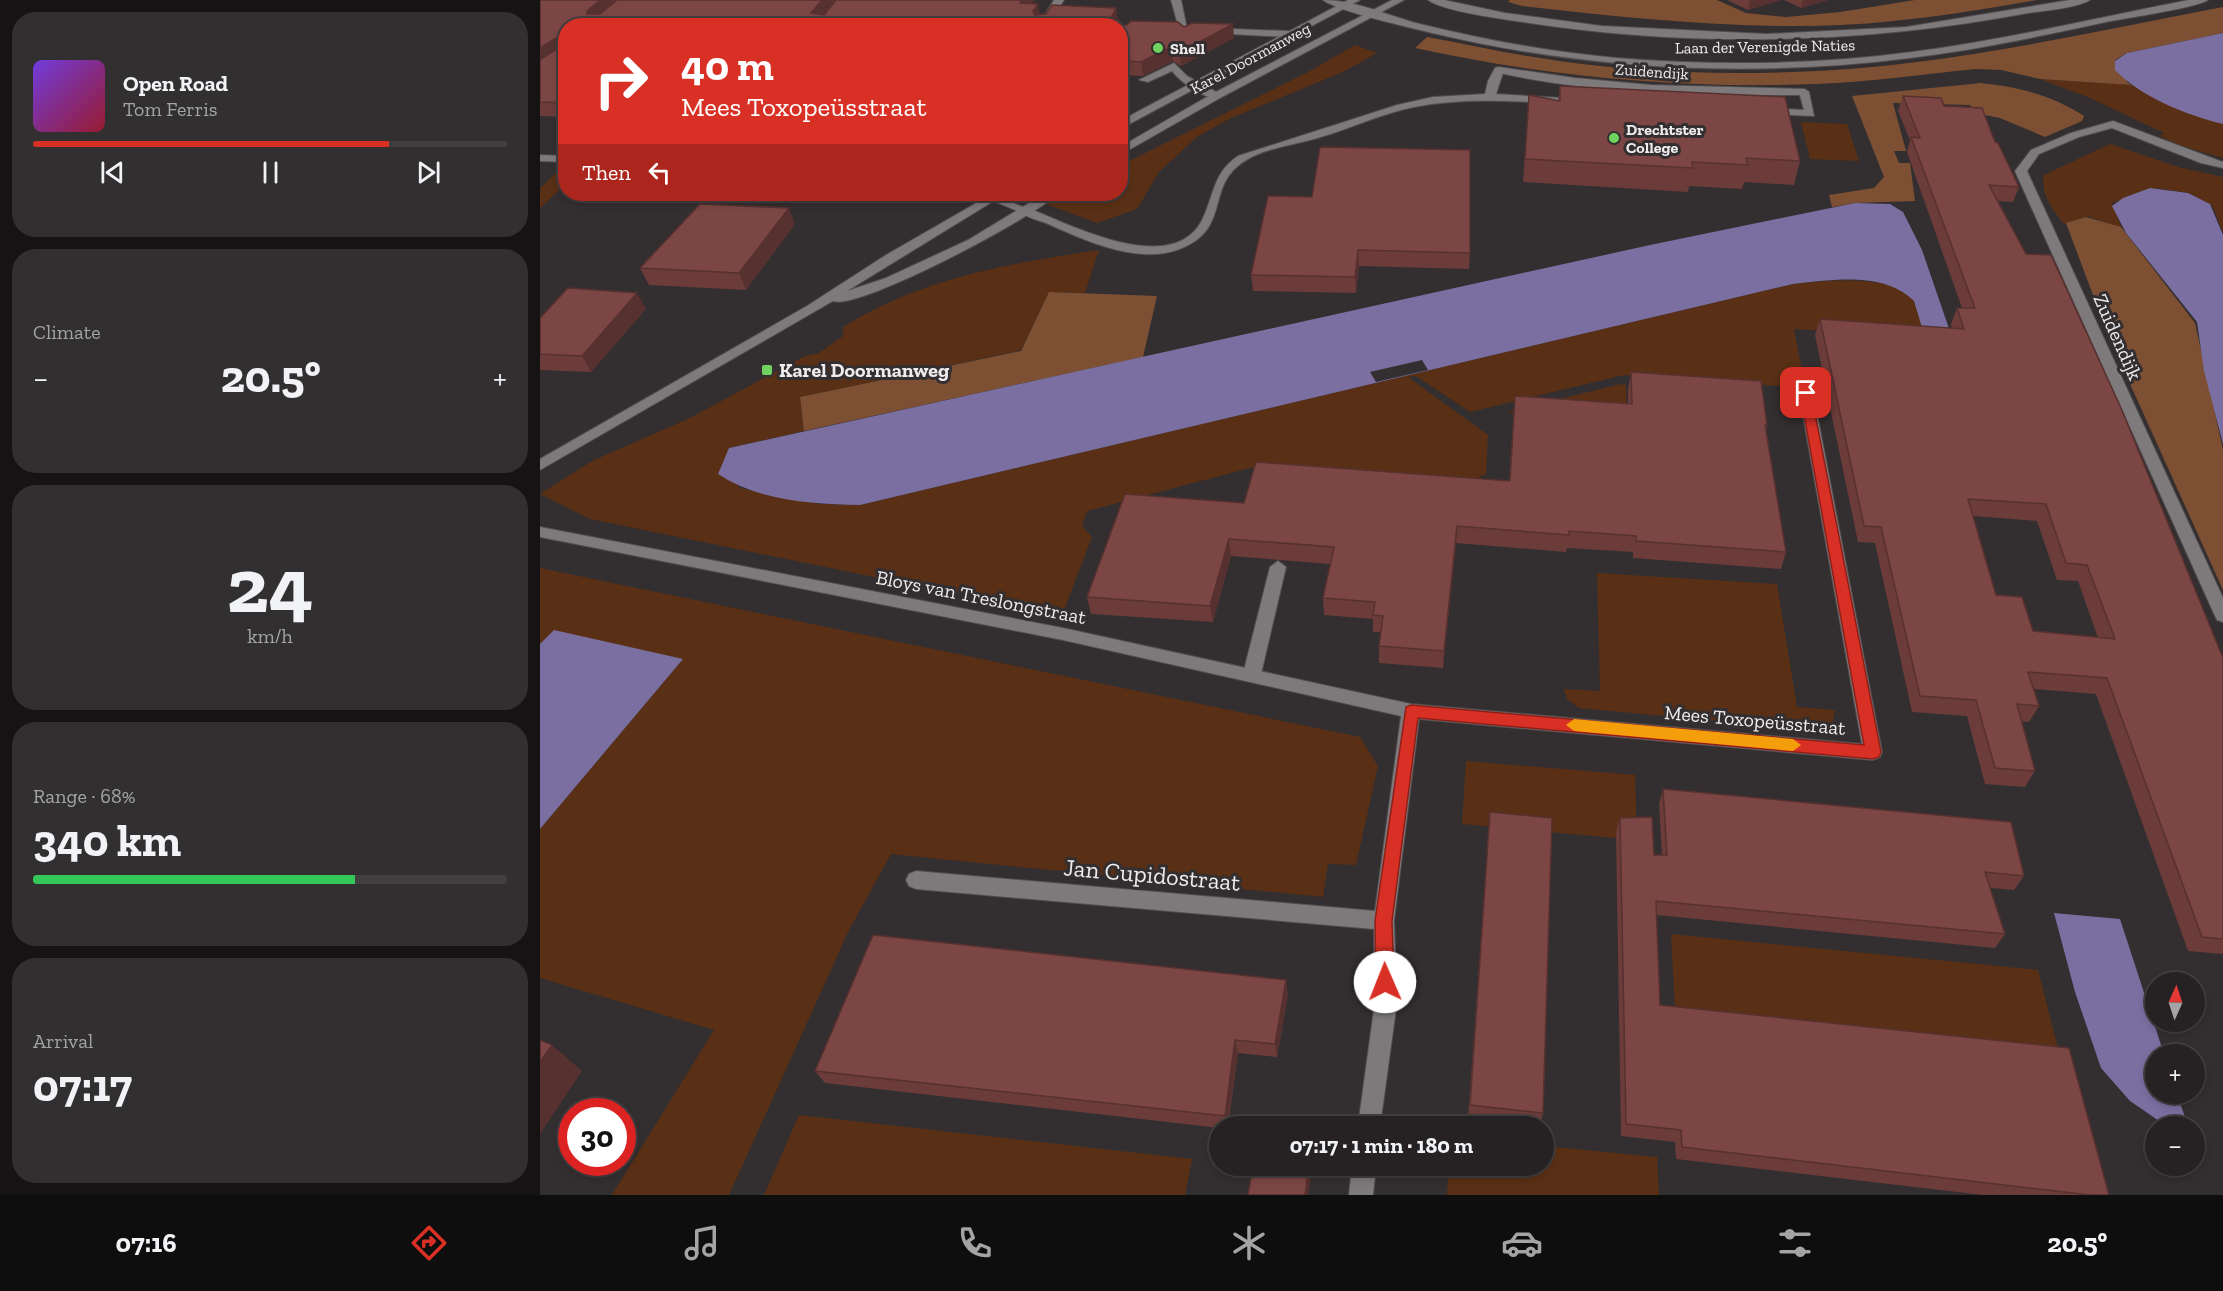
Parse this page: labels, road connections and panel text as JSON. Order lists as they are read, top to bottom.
{
  "streets": {
    "street": [
      "Laan der Verenigde Naties",
      "Karel Doormanweg",
      "Zuidendijk",
      "Bloys van Treslongstraat",
      "Mees Toxopeüsstraat",
      "Jan Cupidostraat"
    ]
  },
  "crossings": [
    ["Laan der Verenigde Naties", "Karel Doormanweg"],
    ["Bloys van Treslongstraat", "Mees Toxopeüsstraat"]
  ],
  "places": {
    "other": ["Shell", "Drechtster College"],
    "transit": ["Karel Doormanweg"]
  },
  "north": "top",
  "page": {
    "turn": ["40 m", "Mees Toxopeüsstraat"],
    "song": ["Open Road", "Tom Ferris"],
    "then": "Then",
    "tile": [
      "Climate",
      ["24", "km/h"],
      ["Range · 68%", "340 km"],
      ["Arrival", "07:17"]
    ],
    "heat": ["−", "20.5°", "+"],
    "map_buttons": ["+", "−"],
    "limit": "30",
    "trip": "07:17 · 1 min · 180 m",
    "tabs": ["07:16", "20.5°"]
  }
}
